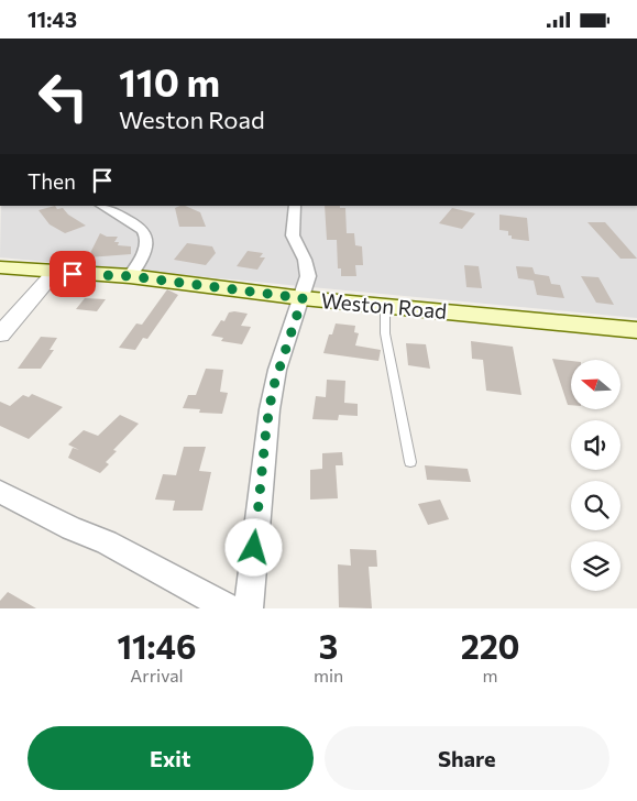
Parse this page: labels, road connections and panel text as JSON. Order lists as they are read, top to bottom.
{
  "streets": {
    "main road": ["Weston Road"]
  },
  "north": "left",
  "page": {
    "status": "11:43",
    "turn": ["110 m", "Weston Road"],
    "then": "Then",
    "eta": [
      "11:46",
      "Arrival",
      "3",
      "min",
      "220",
      "m"
    ],
    "buttons": ["Exit", "Share"]
  }
}
